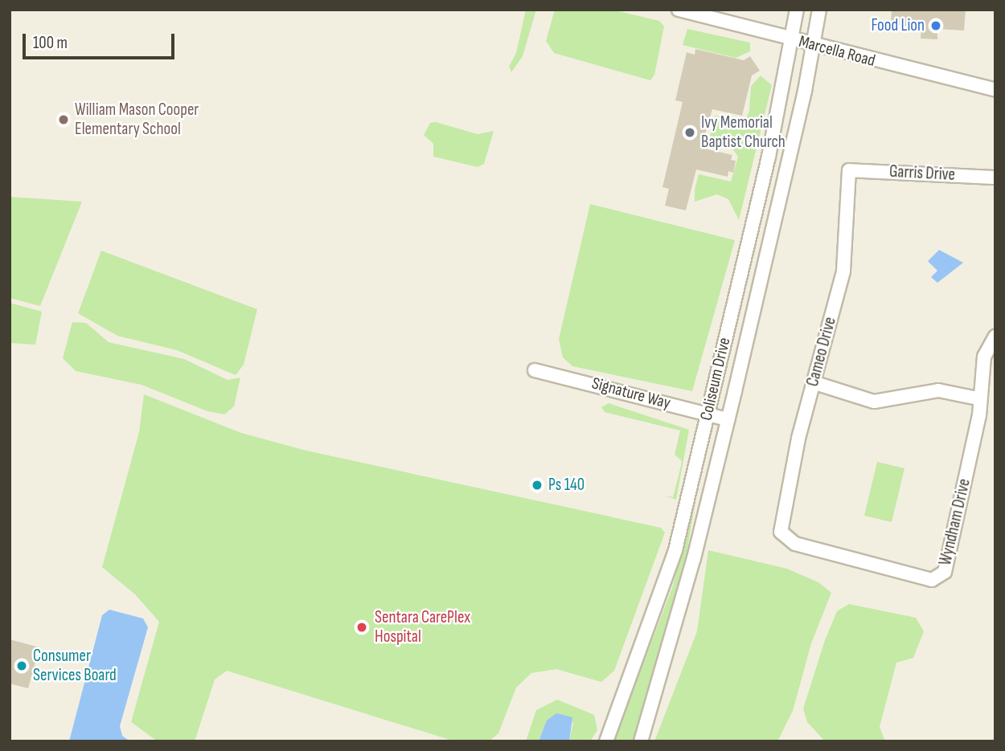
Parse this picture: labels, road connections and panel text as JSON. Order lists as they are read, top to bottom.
{
  "streets": {
    "street": [
      "Marcella Road",
      "Garris Drive",
      "Cameo Drive",
      "Coliseum Drive",
      "Signature Way",
      "Wyndham Drive"
    ]
  },
  "crossings": [
    ["Marcella Road", "Coliseum Drive"],
    ["Garris Drive", "Cameo Drive"],
    ["Cameo Drive", "Wyndham Drive"],
    ["Coliseum Drive", "Signature Way"]
  ],
  "places": [
    "Food Lion",
    "William Mason Cooper Elementary School",
    "Ivy Memorial Baptist Church",
    "Ps 140",
    "Sentara CarePlex Hospital",
    "Consumer Services Board"
  ],
  "scale_bar": "100 m"
}
